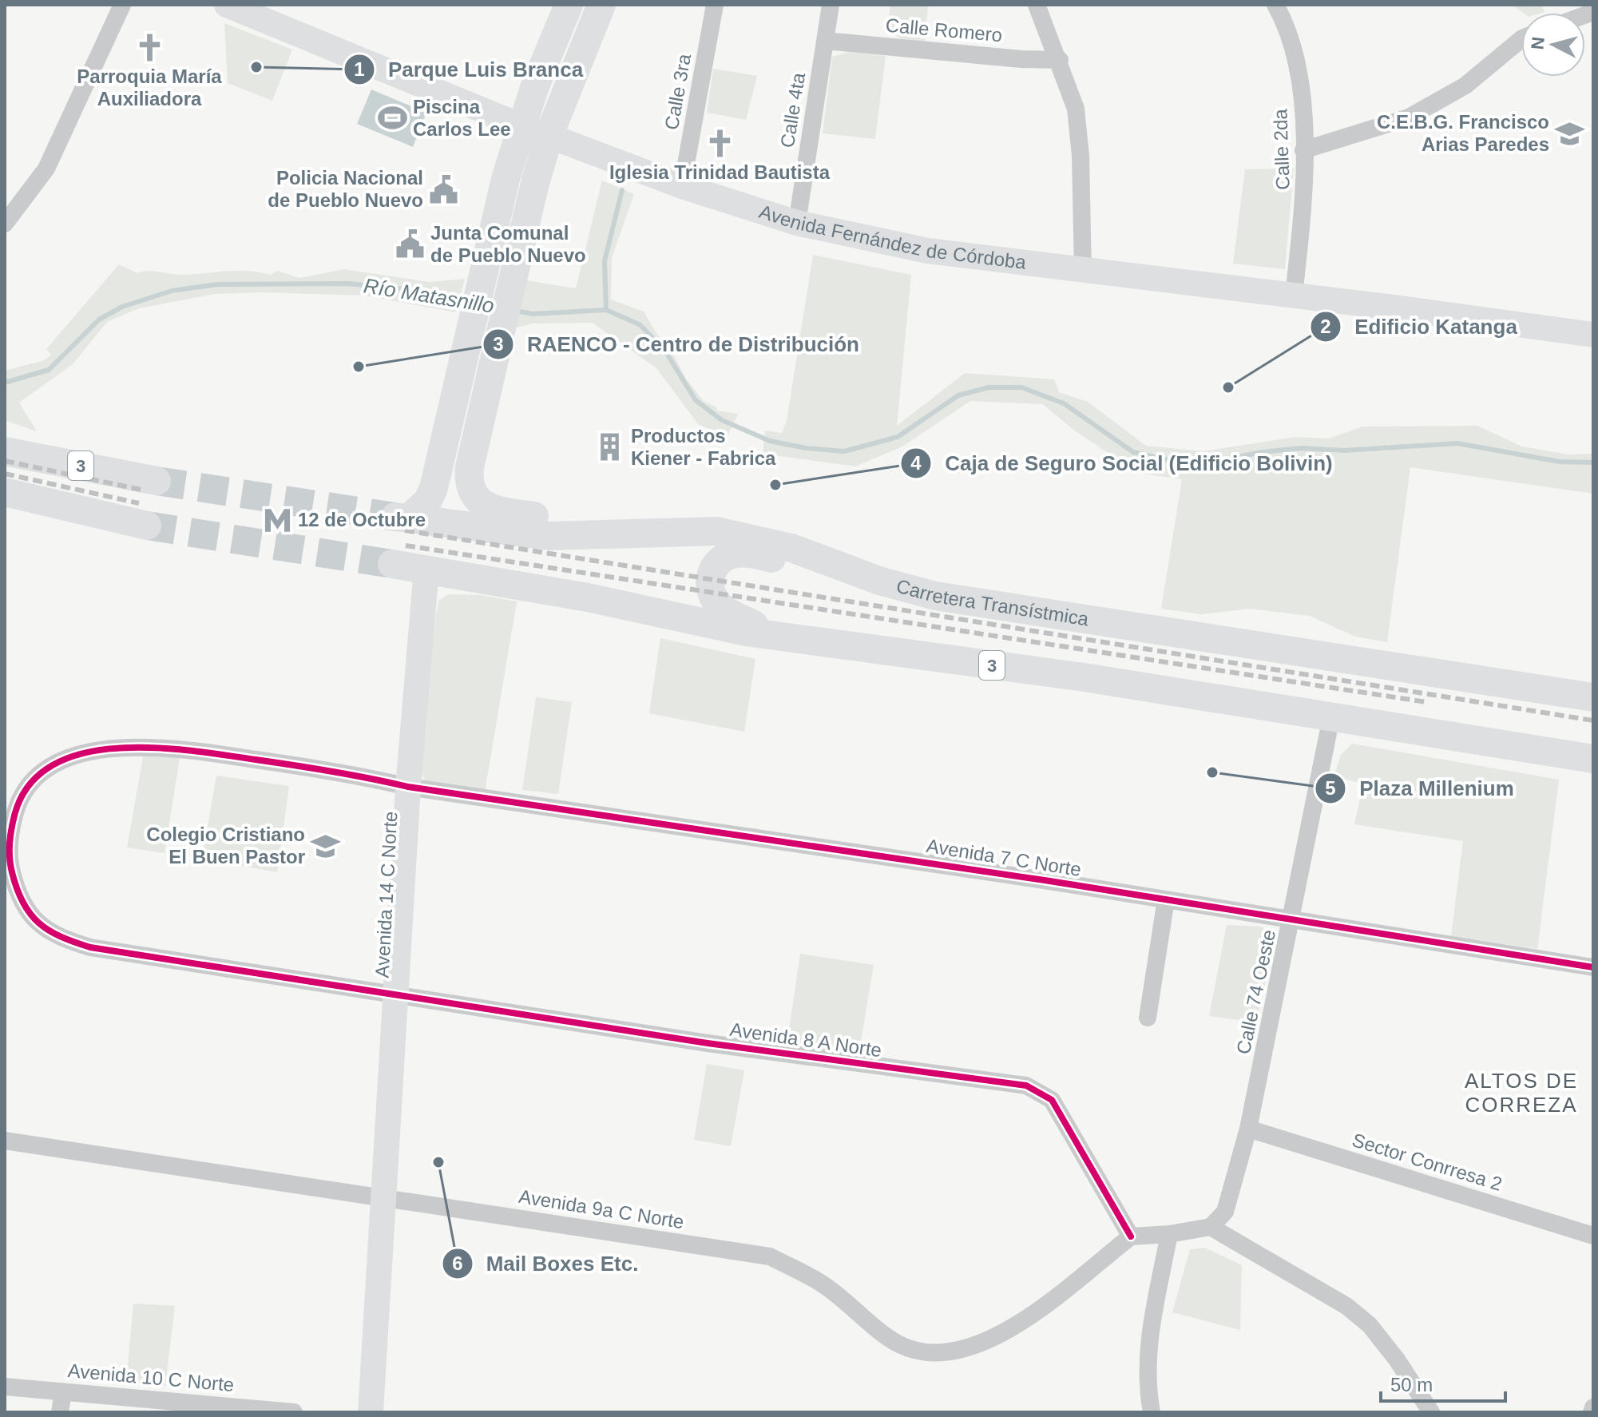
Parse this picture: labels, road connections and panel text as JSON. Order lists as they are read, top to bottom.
{
  "streets": {
    "main road": [
      "Avenida Fernández de Córdoba",
      "3",
      "Carretera Transístmica",
      "Avenida 14 C Norte"
    ],
    "street": [
      "Calle Romero",
      "Calle 3ra",
      "Calle 4ta",
      "Calle 2da",
      "Avenida 7 C Norte",
      "Calle 74 Oeste",
      "Avenida 8 A Norte",
      "Sector Conrresa 2",
      "Avenida 9a C Norte",
      "Avenida 10 C Norte"
    ]
  },
  "crossings": [
    ["Calle Romero", "Calle 4ta"],
    ["Calle 3ra", "Avenida Fernández de Córdoba"],
    ["Calle 4ta", "Avenida Fernández de Córdoba"],
    ["Calle 2da", "Avenida Fernández de Córdoba"],
    ["Avenida Fernández de Córdoba", "Carretera Transístmica"],
    ["3", "Avenida 14 C Norte"],
    ["3", "Calle 74 Oeste"],
    ["Avenida 7 C Norte", "Avenida 14 C Norte"],
    ["Avenida 7 C Norte", "Calle 74 Oeste"],
    ["Avenida 7 C Norte", "Avenida 8 A Norte"],
    ["Avenida 14 C Norte", "Avenida 8 A Norte"],
    ["Avenida 14 C Norte", "Avenida 9a C Norte"],
    ["Calle 74 Oeste", "Sector Conrresa 2"],
    ["Avenida 8 A Norte", "Avenida 9a C Norte"]
  ],
  "districts": ["ALTOS DE CORREZA"],
  "water": ["Río Matasnillo"],
  "places": {
    "church": ["Parroquia María Auxiliadora", "Iglesia Trinidad Bautista"],
    "other": [
      "Parque Luis Branca",
      "RAENCO - Centro de Distribución",
      "Edificio Katanga",
      "Caja de Seguro Social (Edificio Bolivin)",
      "Plaza Millenium",
      "Mail Boxes Etc."
    ],
    "sports": ["Piscina Carlos Lee"],
    "school or university": ["C.E.B.G. Francisco Arias Paredes", "Colegio Cristiano El Buen Pastor"],
    "public building": ["Policia Nacional de Pueblo Nuevo", "Junta Comunal de Pueblo Nuevo"],
    "building": ["Productos Kiener - Fabrica"],
    "metro station": ["12 de Octubre"]
  },
  "scale_bar": "50 m",
  "north": "left"
}
